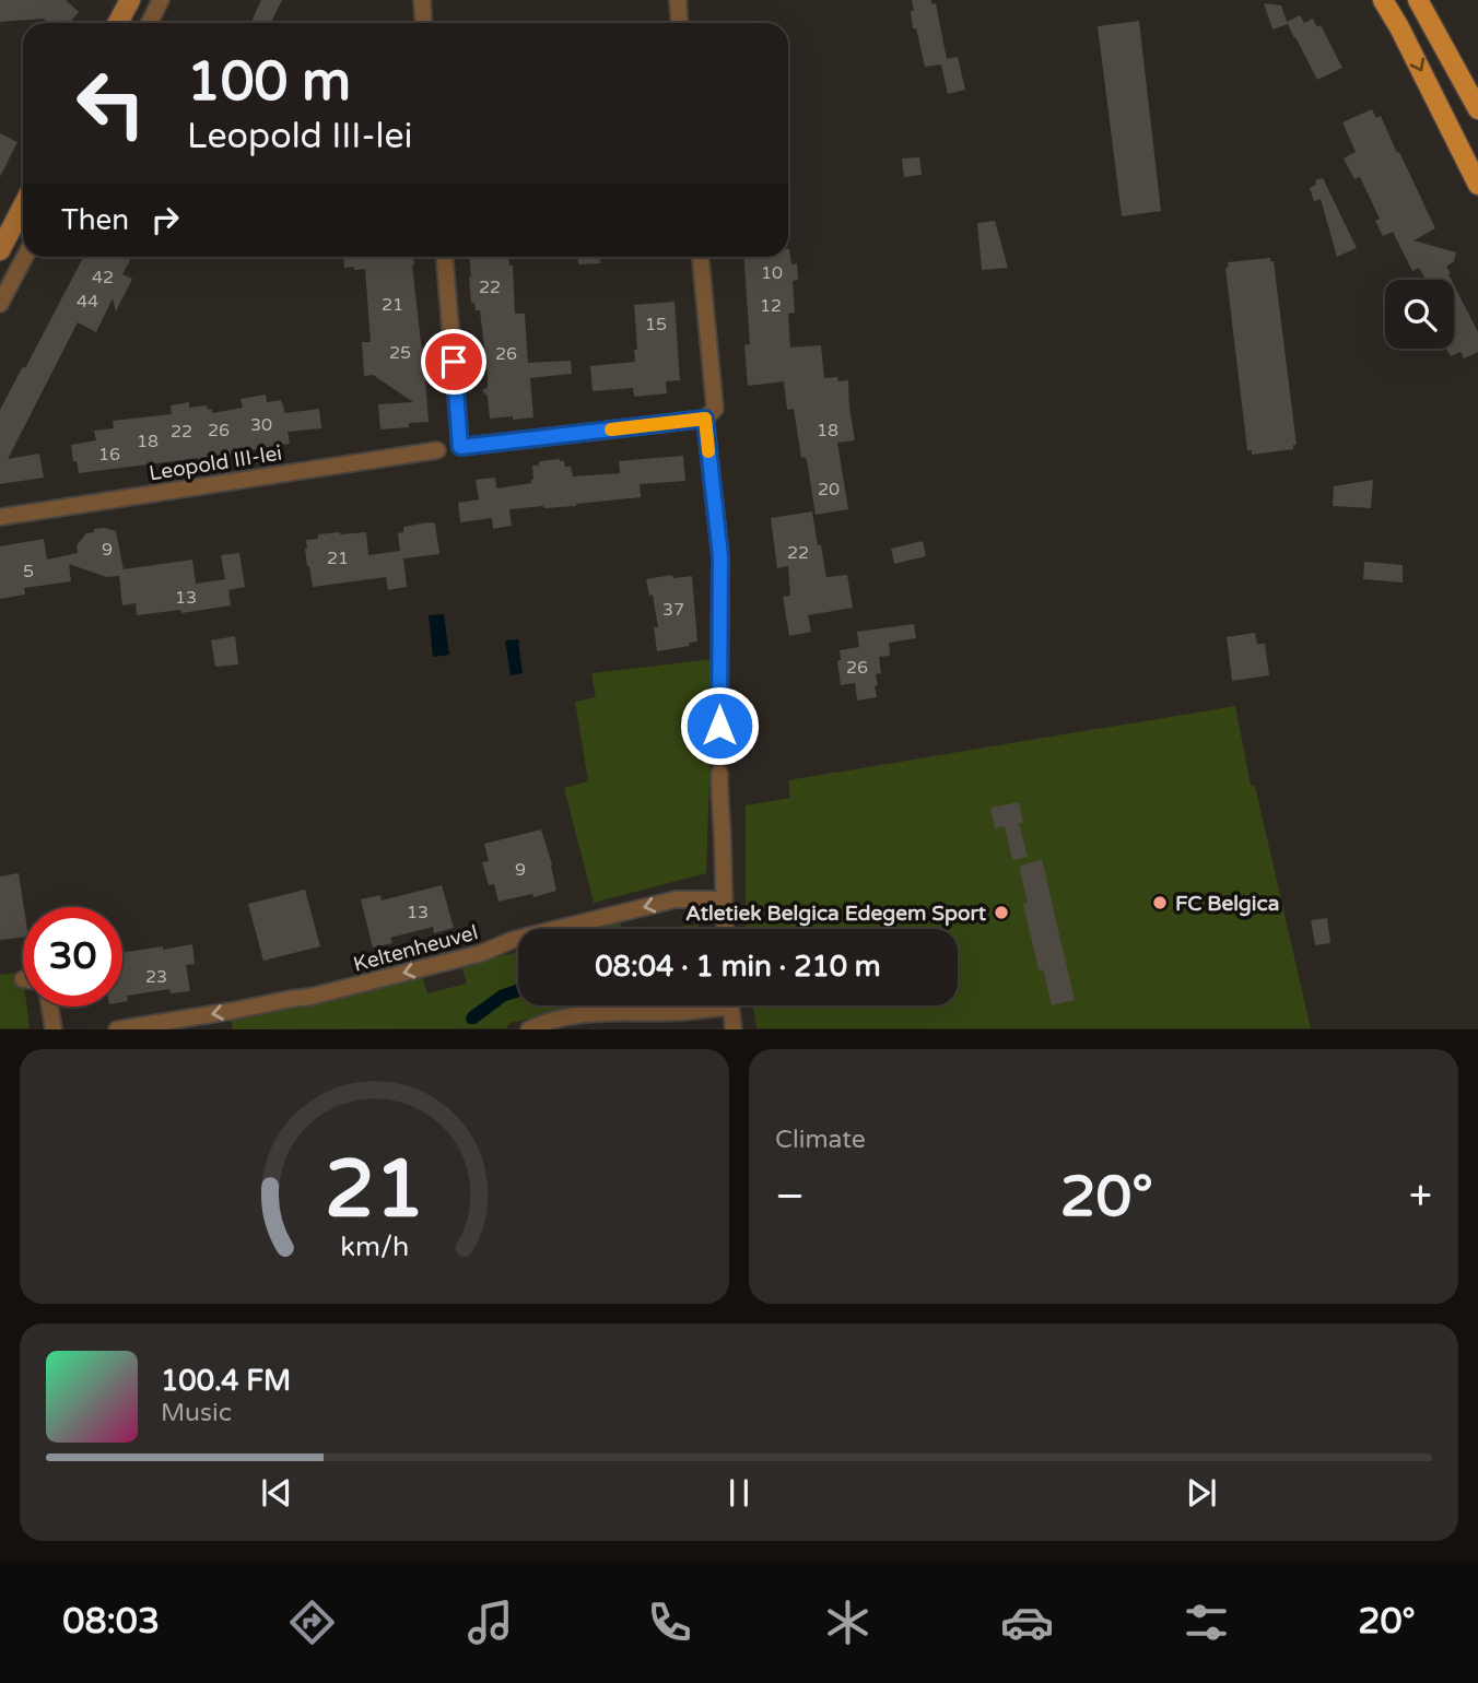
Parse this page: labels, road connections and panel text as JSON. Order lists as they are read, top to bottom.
{
  "streets": {
    "street": ["Leopold III-lei", "Keltenheuvel"]
  },
  "one_way": ["Keltenheuvel"],
  "places": ["FC Belgica", "Atletiek Belgica Edegem Sport"],
  "house_numbers": [
    "10",
    "42",
    "22",
    "44",
    "21",
    "12",
    "15",
    "25",
    "26",
    "30",
    "26",
    "18",
    "22",
    "18",
    "16",
    "20",
    "9",
    "22",
    "21",
    "5",
    "13",
    "37",
    "26",
    "9",
    "13",
    "23"
  ],
  "page": {
    "turn": ["100 m", "Leopold III-lei"],
    "then": "Then",
    "limit": "30",
    "trip": "08:04 · 1 min · 210 m",
    "tile": "Climate",
    "heat": ["−", "20°", "+"],
    "song": ["100.4 FM", "Music"],
    "tabs": ["08:03", "20°"],
    "gauge": ["21", "km/h"]
  }
}
